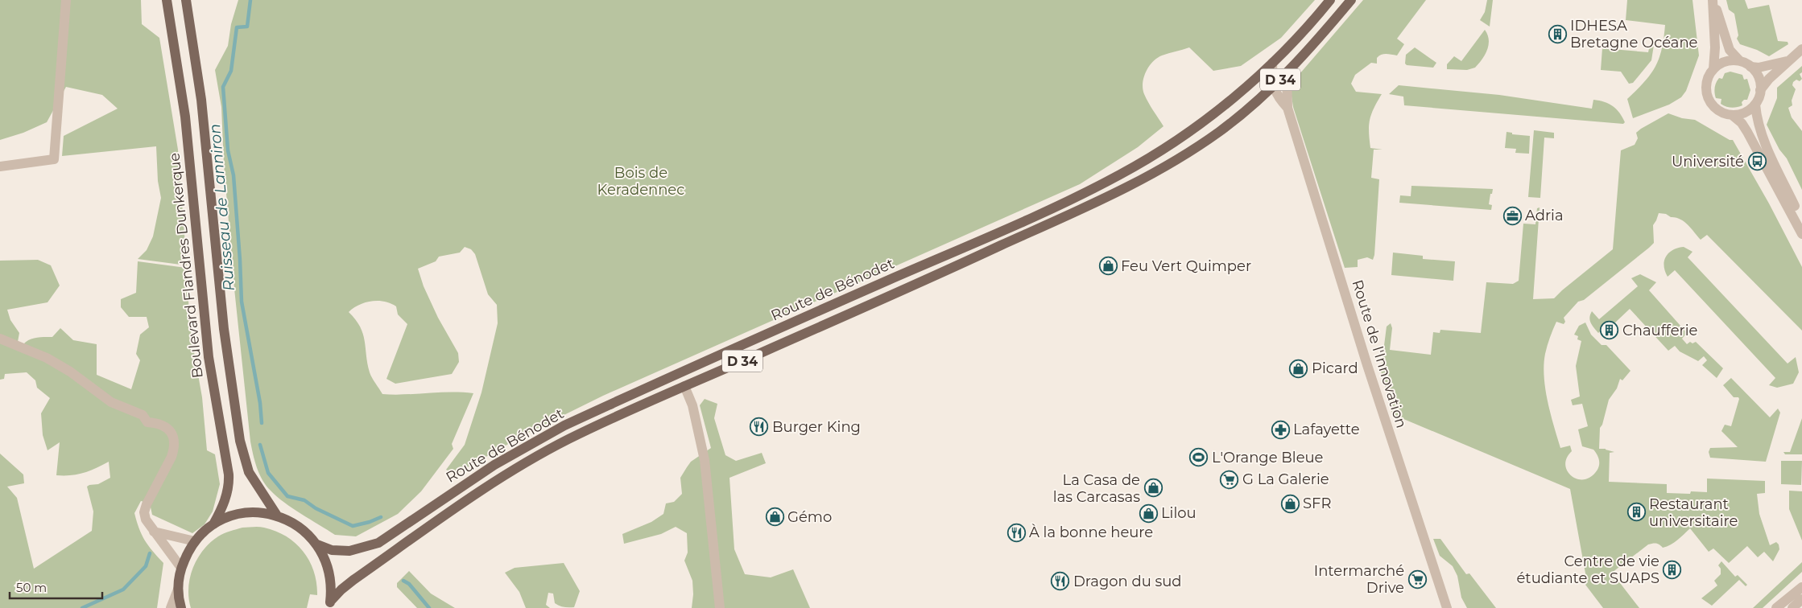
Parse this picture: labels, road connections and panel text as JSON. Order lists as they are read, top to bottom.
{
  "streets": {
    "main road": ["D 34", "Boulevard Flandres Dunkerque", "Route de Bénodet"],
    "street": ["Route de l'Innovation"]
  },
  "crossings": [
    ["Route de Bénodet", "Route de l'Innovation"]
  ],
  "water": ["Ruisseau de Lanniron"],
  "parks": ["Bois de Keradennec"],
  "places": {
    "building": [
      "IDHESA Bretagne Océane",
      "Chaufferie",
      "Restaurant universitaire",
      "Centre de vie étudiante et SUAPS"
    ],
    "bus stop": ["Université"],
    "office": ["Adria"],
    "shop": [
      "Feu Vert Quimper",
      "Picard",
      "La Casa de las Carcasas",
      "SFR",
      "Lilou",
      "Gémo"
    ],
    "restaurant": ["Burger King", "À la bonne heure", "Dragon du sud"],
    "pharmacy": ["Lafayette"],
    "sports": ["L'Orange Bleue"],
    "supermarket": ["G La Galerie", "Intermarché Drive"]
  },
  "scale_bar": "50 m"
}
